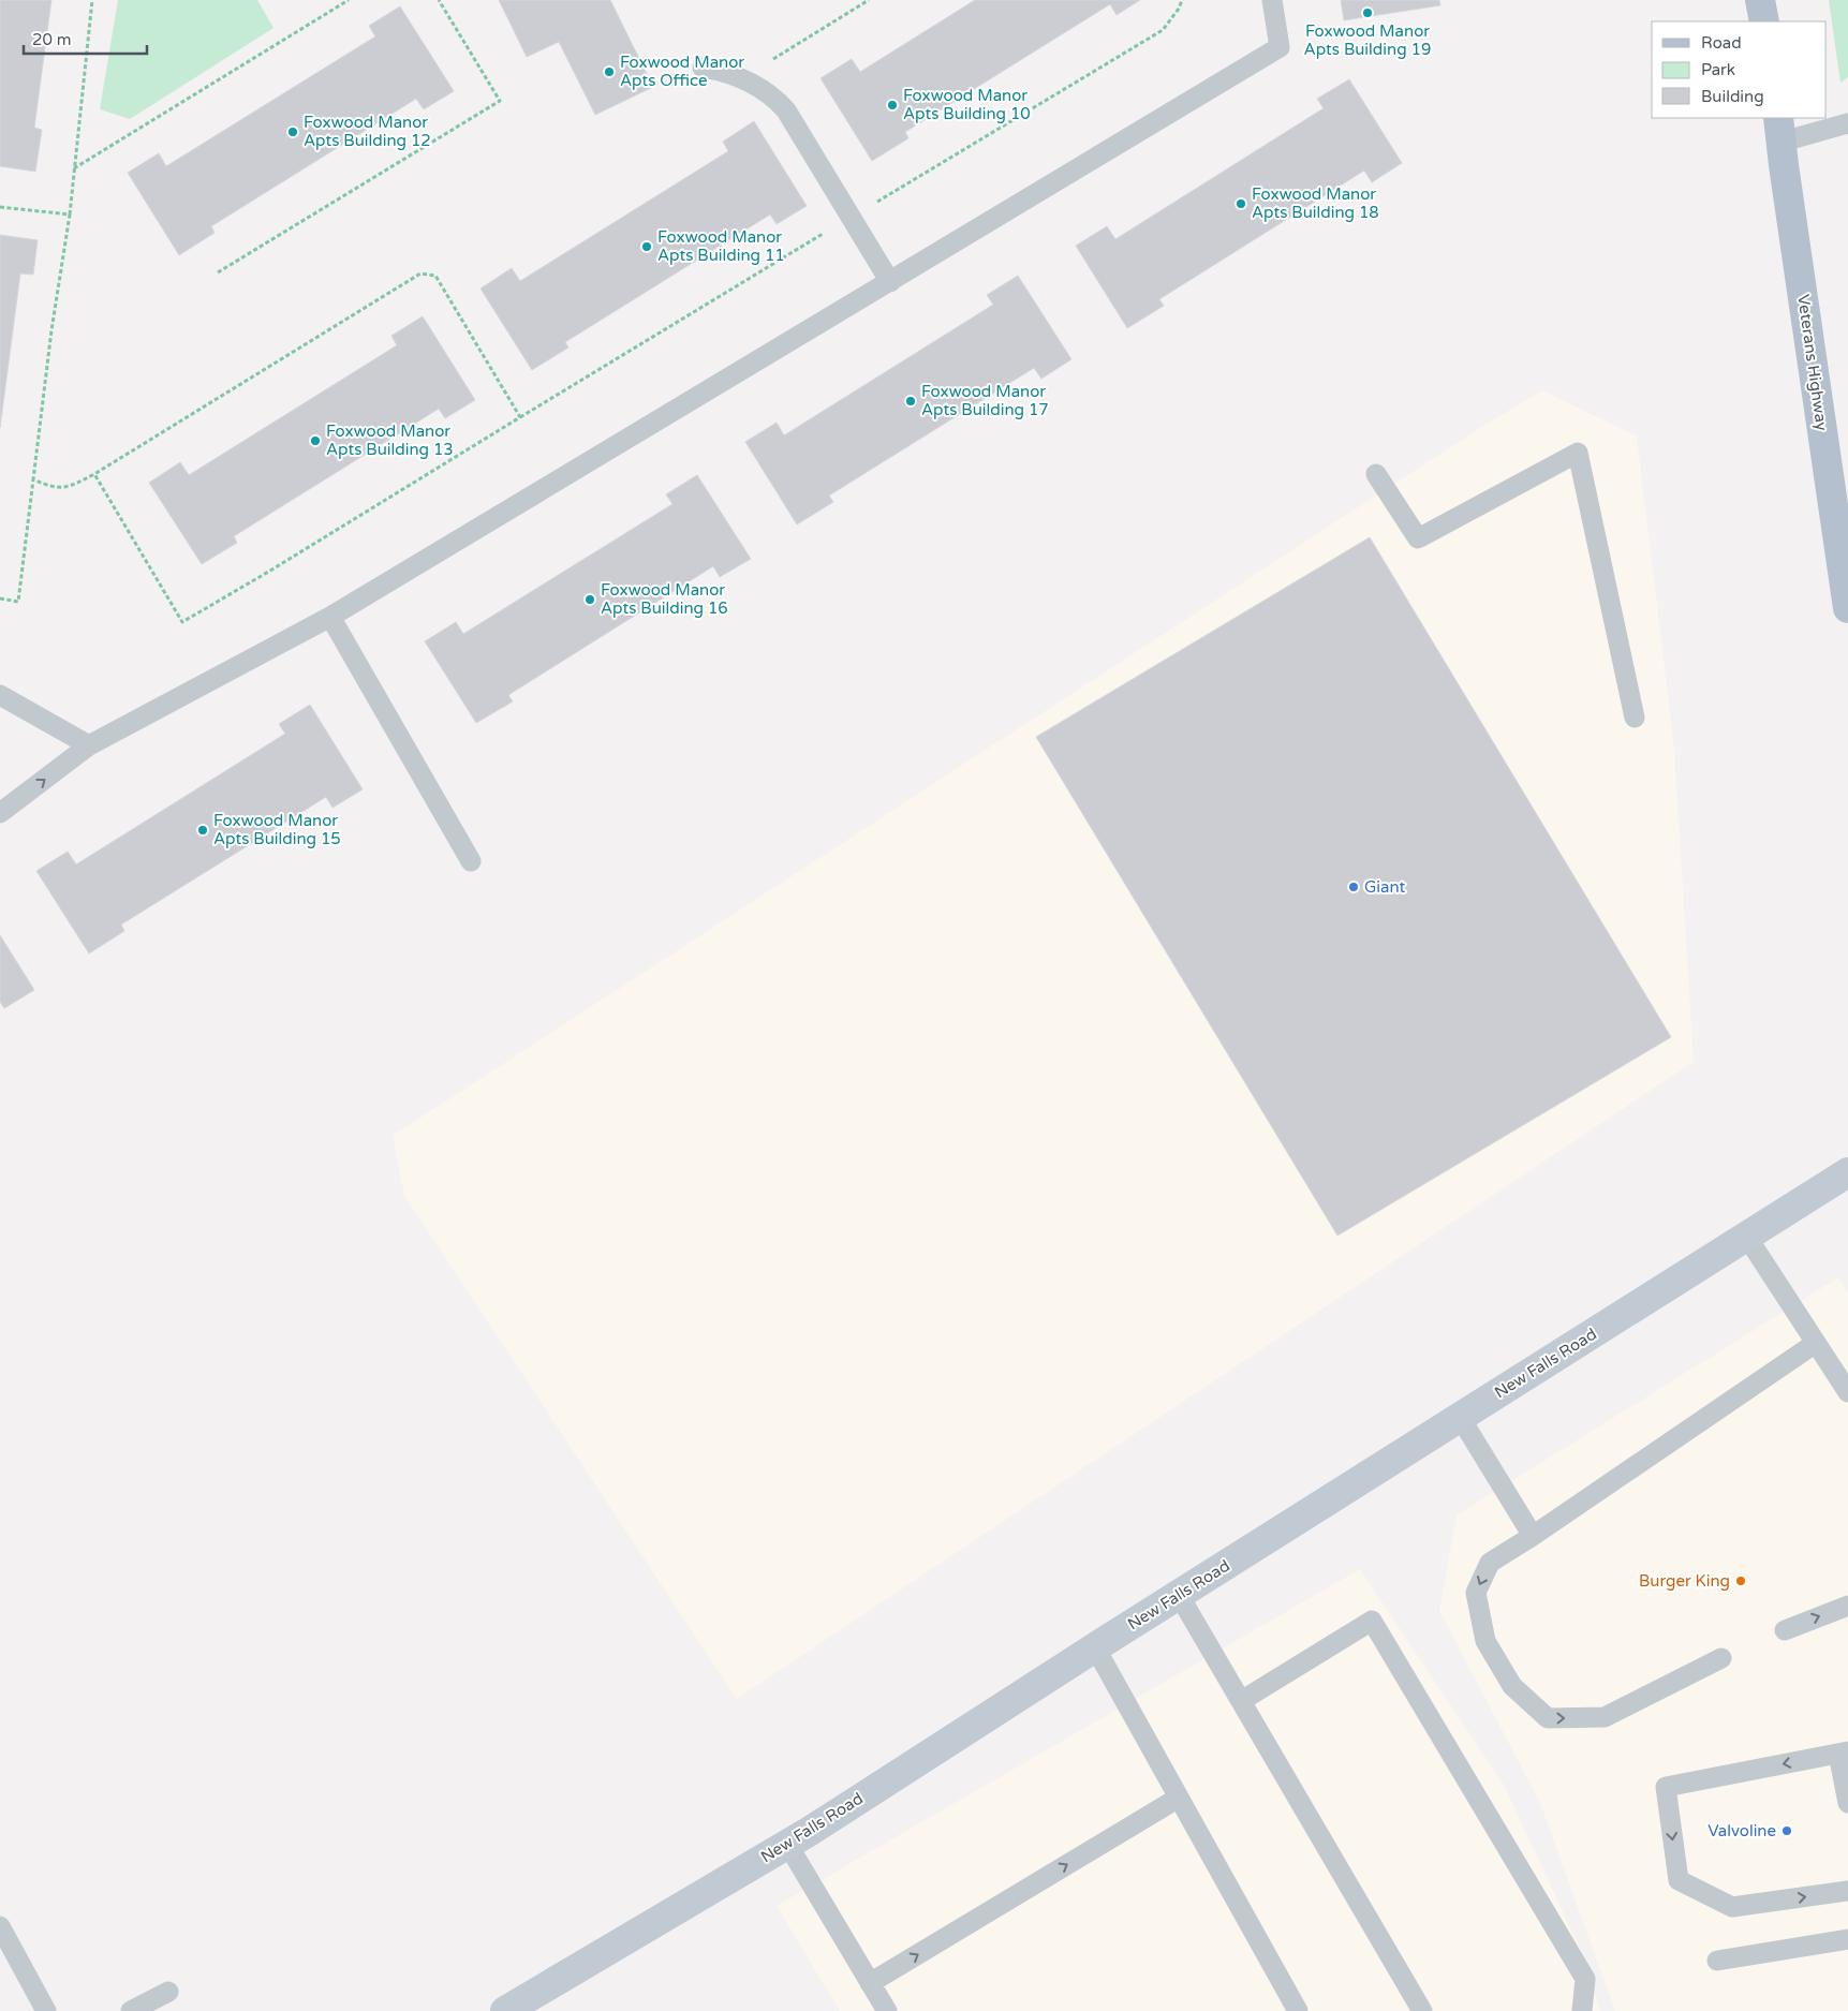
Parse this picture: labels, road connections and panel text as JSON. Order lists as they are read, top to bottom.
{
  "streets": {
    "main road": ["Veterans Highway", "New Falls Road"]
  },
  "places": [
    "Foxwood Manor Apts Building 19",
    "Foxwood Manor Apts Office",
    "Foxwood Manor Apts Building 10",
    "Foxwood Manor Apts Building 12",
    "Foxwood Manor Apts Building 18",
    "Foxwood Manor Apts Building 11",
    "Foxwood Manor Apts Building 17",
    "Foxwood Manor Apts Building 13",
    "Foxwood Manor Apts Building 16",
    "Foxwood Manor Apts Building 15",
    "Giant",
    "Burger King",
    "Valvoline"
  ],
  "legend": ["Road", "Park", "Building"],
  "scale_bar": "20 m"
}
